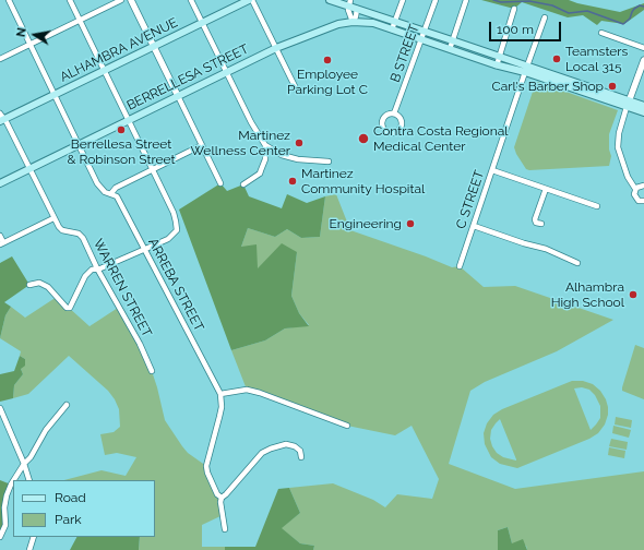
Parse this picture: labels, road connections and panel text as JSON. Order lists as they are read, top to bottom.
{
  "streets": {
    "main road": ["ALHAMBRA AVENUE", "BERRELLESA STREET"],
    "street": [
      "B STREET",
      "C STREET",
      "ARREBA STREET",
      "WARREN STREET"
    ]
  },
  "crossings": [
    ["ALHAMBRA AVENUE", "ARREBA STREET"],
    ["ALHAMBRA AVENUE", "WARREN STREET"],
    ["BERRELLESA STREET", "ARREBA STREET"],
    ["BERRELLESA STREET", "WARREN STREET"]
  ],
  "places": [
    "Teamsters Local 315",
    "Employee Parking Lot C",
    "Carl's Barber Shop",
    "Berrellesa Street & Robinson Street",
    "Contra Costa Regional Medical Center",
    "Martinez Wellness Center",
    "Martinez Community Hospital",
    "Engineering",
    "Alhambra High School"
  ],
  "legend": ["Road", "Park"],
  "scale_bar": "100 m",
  "north": "left"
}
